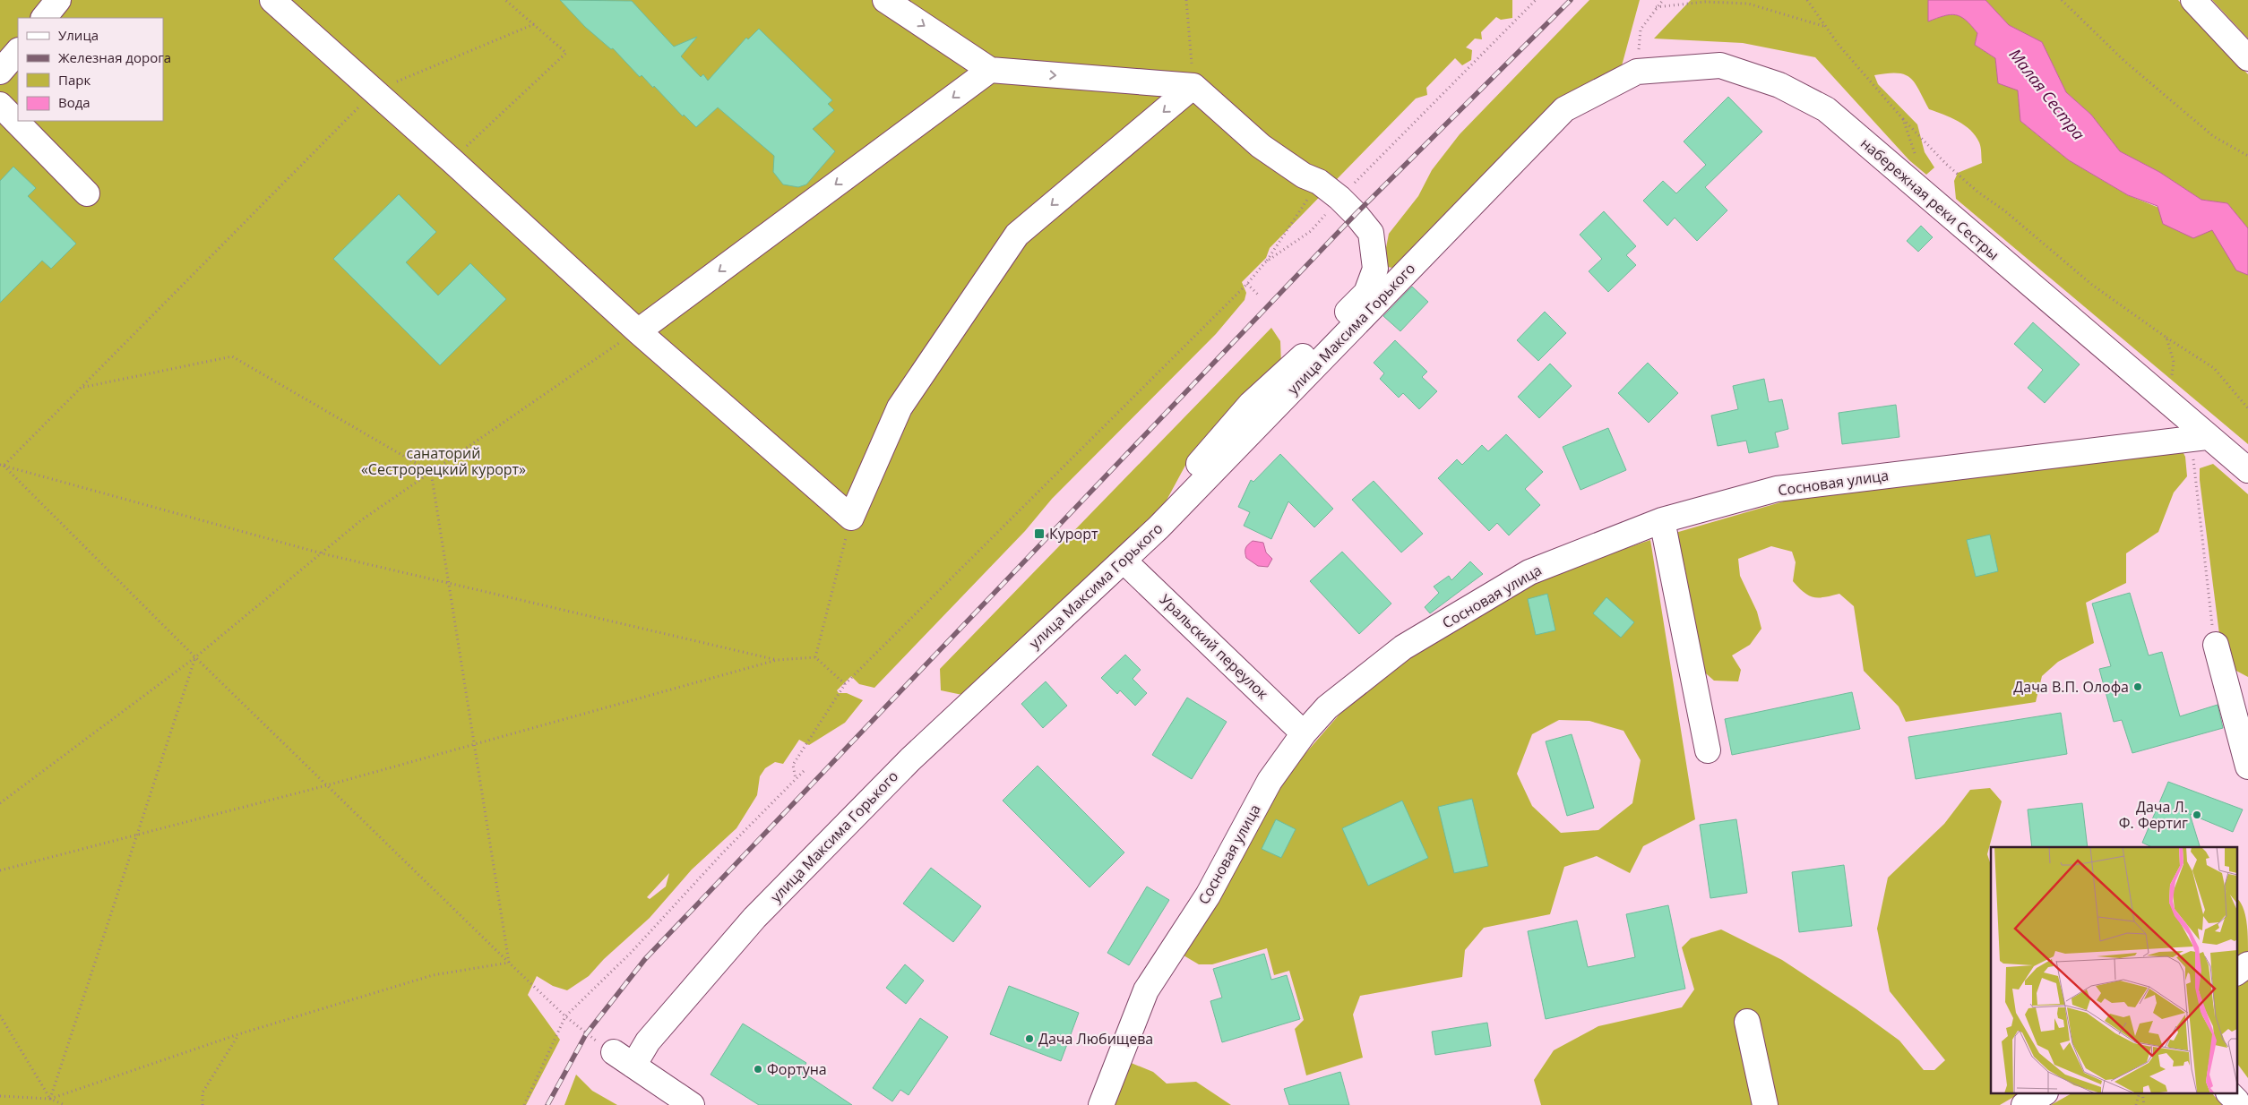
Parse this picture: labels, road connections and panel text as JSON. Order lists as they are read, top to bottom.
{
  "streets": {
    "street": [
      "набережная реки Сестры",
      "улица Максима Горького",
      "Сосновая улица",
      "Уральский переулок"
    ]
  },
  "crossings": [
    ["набережная реки Сестры", "улица Максима Горького"],
    ["набережная реки Сестры", "Сосновая улица"],
    ["улица Максима Горького", "Уральский переулок"],
    ["Сосновая улица", "Уральский переулок"]
  ],
  "water": ["Малая Сестра"],
  "parks": ["санаторий «Сестрорецкий курорт»"],
  "places": {
    "transit": ["Курорт"],
    "other": [
      "Дача В.П. Олофа",
      "Дача Л. Ф. Фертиг",
      "Дача Любищева",
      "Фортуна"
    ]
  },
  "legend": [
    "Улица",
    "Железная дорога",
    "Парк",
    "Вода"
  ]
}
